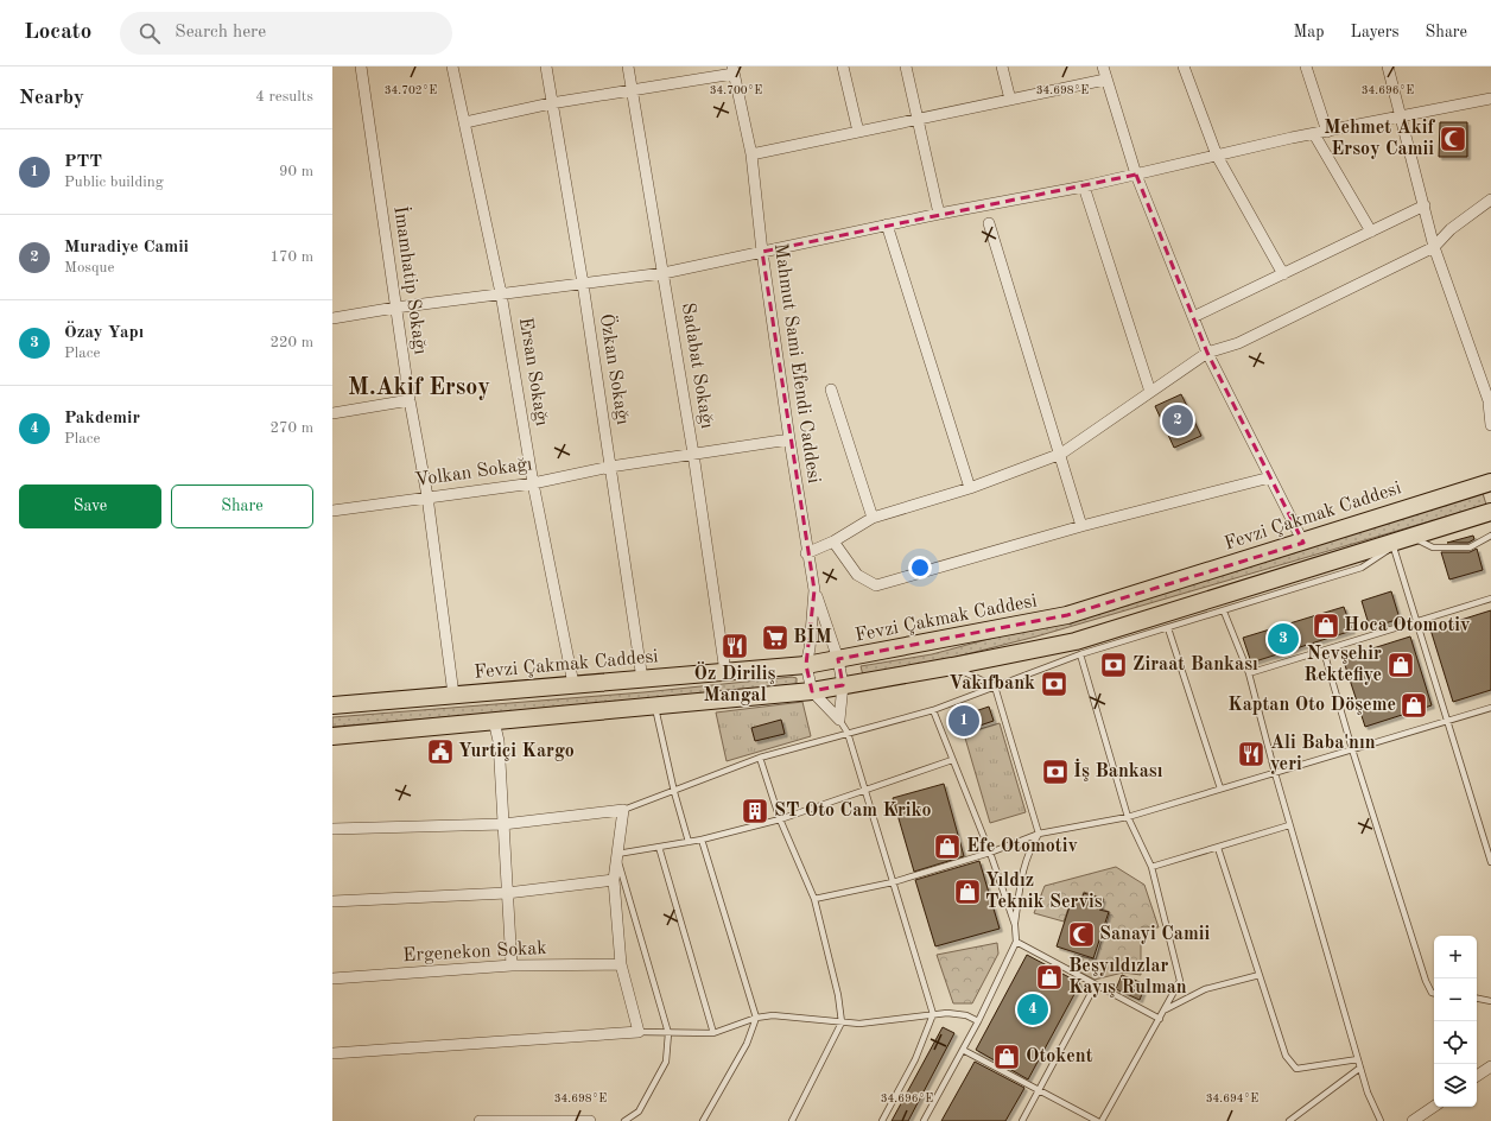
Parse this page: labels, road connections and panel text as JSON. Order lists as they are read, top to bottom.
{
  "streets": {
    "main road": ["Fevzi Çakmak Caddesi"],
    "street": [
      "İmamhatip Sokağı",
      "Mahmut Sami Efendi Caddesi",
      "Sadabat Sokağı",
      "Özkan Sokağı",
      "Ersan Sokağı",
      "Volkan Sokağı",
      "Ergenekon Sokak"
    ]
  },
  "crossings": [
    ["İmamhatip Sokağı", "Volkan Sokağı"],
    ["İmamhatip Sokağı", "Fevzi Çakmak Caddesi"],
    ["Mahmut Sami Efendi Caddesi", "Volkan Sokağı"],
    ["Mahmut Sami Efendi Caddesi", "Fevzi Çakmak Caddesi"],
    ["Sadabat Sokağı", "Volkan Sokağı"],
    ["Sadabat Sokağı", "Fevzi Çakmak Caddesi"],
    ["Özkan Sokağı", "Volkan Sokağı"],
    ["Özkan Sokağı", "Fevzi Çakmak Caddesi"],
    ["Ersan Sokağı", "Volkan Sokağı"],
    ["Ersan Sokağı", "Fevzi Çakmak Caddesi"]
  ],
  "districts": ["M.Akif Ersoy"],
  "places": {
    "mosque": ["Mehmet Akif Ersoy Camii", "Sanayi Camii"],
    "shop": [
      "Hoca Otomotiv",
      "Nevşehir Rektefiye",
      "Kaptan Oto Döşeme",
      "Efe Otomotiv",
      "Yıldız Teknik Servis",
      "Beşyıldızlar Kayış Rulman",
      "Otokent"
    ],
    "supermarket": ["BİM"],
    "restaurant": ["Öz Diriliş Mangal", "Ali Baba'nın yeri"],
    "bank": ["Ziraat Bankası", "Vakıfbank", "İş Bankası"],
    "public building": ["Yurtiçi Kargo"],
    "building": ["ST Oto Cam Kriko"]
  },
  "page": {
    "header": "Locato",
    "search": "Search here",
    "nav": ["Map", "Layers", "Share"],
    "heading": ["Nearby", "4 results"],
    "list": [
      {
        "mark": "1",
        "name": "PTT",
        "note": "Public building",
        "value": "90 m"
      },
      {
        "mark": "2",
        "name": "Muradiye Camii",
        "note": "Mosque",
        "value": "170 m"
      },
      {
        "mark": "3",
        "name": "Özay Yapı",
        "note": "Place",
        "value": "220 m"
      },
      {
        "mark": "4",
        "name": "Pakdemir",
        "note": "Place",
        "value": "270 m"
      }
    ],
    "pins": [
      "2",
      "3",
      "1",
      "4"
    ],
    "buttons": ["Save", "Share"],
    "map_buttons": ["+", "−"]
  },
  "coordinates": [
    "34.702°E",
    "34.698°E",
    "34.696°E",
    "34.700°E",
    "34.694°E"
  ]
}
